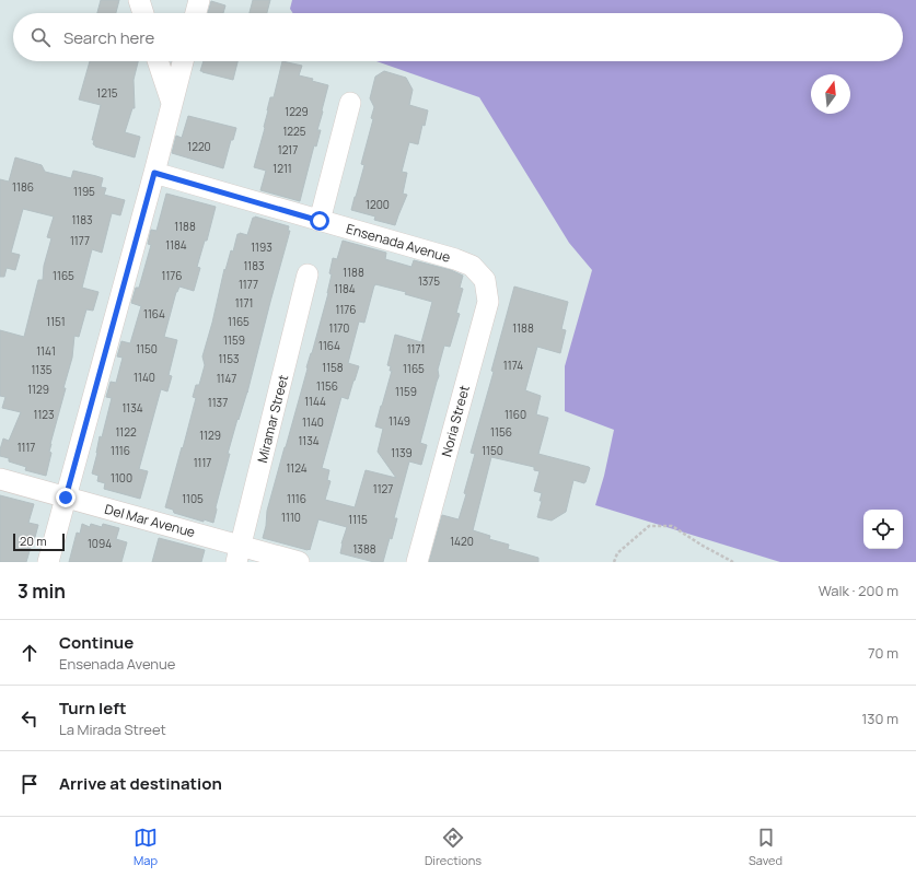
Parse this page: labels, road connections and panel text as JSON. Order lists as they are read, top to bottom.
{
  "streets": {
    "street": [
      "Ensenada Avenue",
      "Miramar Street",
      "Noria Street",
      "Del Mar Avenue"
    ]
  },
  "crossings": [
    ["Ensenada Avenue", "Noria Street"],
    ["Miramar Street", "Del Mar Avenue"]
  ],
  "house_numbers": [
    "1215",
    "1229",
    "1225",
    "1220",
    "1217",
    "1211",
    "1186",
    "1195",
    "1200",
    "1183",
    "1188",
    "1177",
    "1184",
    "1193",
    "1183",
    "1188",
    "1165",
    "1176",
    "1375",
    "1177",
    "1184",
    "1171",
    "1176",
    "1164",
    "1151",
    "1165",
    "1170",
    "1188",
    "1159",
    "1164",
    "1150",
    "1171",
    "1141",
    "1153",
    "1174",
    "1158",
    "1165",
    "1135",
    "1140",
    "1147",
    "1156",
    "1129",
    "1159",
    "1144",
    "1137",
    "1134",
    "1123",
    "1160",
    "1149",
    "1140",
    "1122",
    "1156",
    "1129",
    "1134",
    "1117",
    "1116",
    "1150",
    "1139",
    "1117",
    "1124",
    "1100",
    "1127",
    "1105",
    "1116",
    "1110",
    "1115",
    "1420",
    "1094",
    "1388"
  ],
  "scale_bar": "20 m",
  "north": "top",
  "page": {
    "search": "Search here",
    "scale": "20 m",
    "heading": ["3 min", "Walk · 200 m"],
    "list": [
      ["Continue", "Ensenada Avenue", "70 m"],
      ["Turn left", "La Mirada Street", "130 m"],
      "Arrive at destination"
    ],
    "nav": ["Map", "Directions", "Saved"]
  }
}
